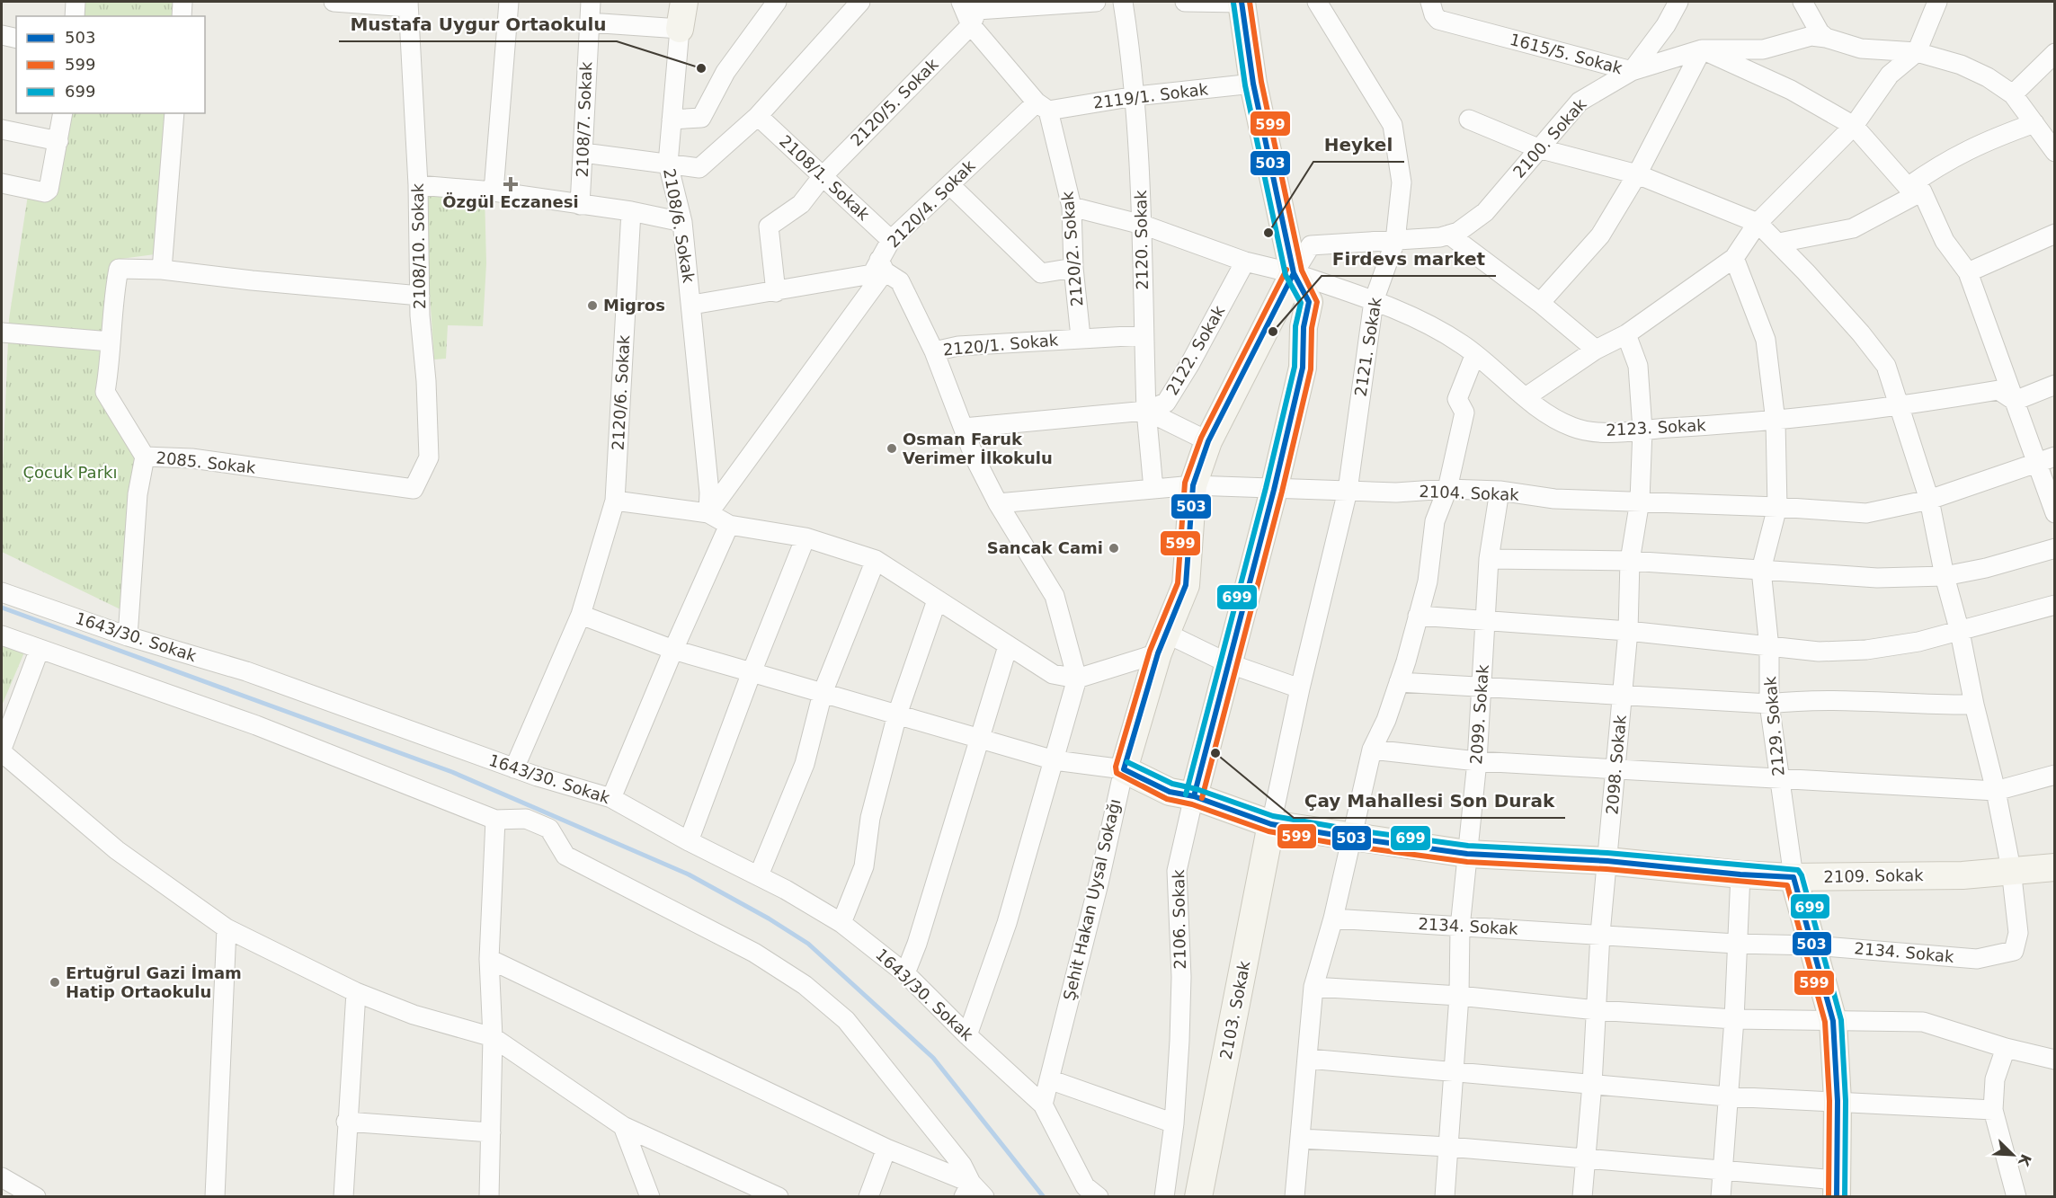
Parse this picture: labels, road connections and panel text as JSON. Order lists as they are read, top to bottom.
{
  "streets": {
    "main road": [
      "2129. Sokak",
      "2109. Sokak",
      "Şehit Hakan Uysal Sokağı",
      "2106. Sokak",
      "2103. Sokak"
    ],
    "street": [
      "1615/5. Sokak",
      "2119/1. Sokak",
      "2120/5. Sokak",
      "2108/7. Sokak",
      "2100. Sokak",
      "2108/1. Sokak",
      "2120/4. Sokak",
      "2108/6. Sokak",
      "2120. Sokak",
      "2108/10. Sokak",
      "2120/2. Sokak",
      "2120/1. Sokak",
      "2121. Sokak",
      "2122. Sokak",
      "2120/6. Sokak",
      "2123. Sokak",
      "2085. Sokak",
      "2104. Sokak",
      "1643/30. Sokak",
      "2099. Sokak",
      "2098. Sokak",
      "2134. Sokak"
    ]
  },
  "crossings": [
    ["1615/5. Sokak", "2100. Sokak"],
    ["2119/1. Sokak", "2120/4. Sokak"],
    ["2119/1. Sokak", "2120. Sokak"],
    ["2119/1. Sokak", "2120/2. Sokak"],
    ["2119/1. Sokak", "2106. Sokak"],
    ["2120/5. Sokak", "2108/1. Sokak"],
    ["2120/5. Sokak", "2120/4. Sokak"],
    ["2120/5. Sokak", "2120/2. Sokak"],
    ["2100. Sokak", "2121. Sokak"],
    ["2100. Sokak", "2123. Sokak"],
    ["2100. Sokak", "Şehit Hakan Uysal Sokağı"],
    ["2100. Sokak", "2106. Sokak"],
    ["2108/1. Sokak", "2120/4. Sokak"],
    ["2120/4. Sokak", "2108/6. Sokak"],
    ["2120/4. Sokak", "2120/2. Sokak"],
    ["2120/4. Sokak", "2120/1. Sokak"],
    ["2120. Sokak", "2120/1. Sokak"],
    ["2120. Sokak", "2122. Sokak"],
    ["2120. Sokak", "2104. Sokak"],
    ["2108/10. Sokak", "2085. Sokak"],
    ["2120/2. Sokak", "2120/1. Sokak"],
    ["2121. Sokak", "2123. Sokak"],
    ["2121. Sokak", "2104. Sokak"],
    ["2120/6. Sokak", "1643/30. Sokak"],
    ["2123. Sokak", "2129. Sokak"],
    ["2123. Sokak", "2098. Sokak"],
    ["2123. Sokak", "Şehit Hakan Uysal Sokağı"],
    ["2123. Sokak", "2106. Sokak"],
    ["2123. Sokak", "2134. Sokak"],
    ["2085. Sokak", "1643/30. Sokak"],
    ["2104. Sokak", "2099. Sokak"],
    ["2104. Sokak", "2129. Sokak"],
    ["2104. Sokak", "2098. Sokak"],
    ["2104. Sokak", "Şehit Hakan Uysal Sokağı"],
    ["2104. Sokak", "2106. Sokak"],
    ["2104. Sokak", "2134. Sokak"],
    ["1643/30. Sokak", "Şehit Hakan Uysal Sokağı"],
    ["2099. Sokak", "2109. Sokak"],
    ["2099. Sokak", "2134. Sokak"],
    ["2129. Sokak", "2109. Sokak"],
    ["2129. Sokak", "2134. Sokak"],
    ["2098. Sokak", "2109. Sokak"],
    ["2098. Sokak", "2134. Sokak"],
    ["2109. Sokak", "Şehit Hakan Uysal Sokağı"],
    ["2109. Sokak", "2106. Sokak"],
    ["2109. Sokak", "2134. Sokak"],
    ["2109. Sokak", "2103. Sokak"],
    ["Şehit Hakan Uysal Sokağı", "2106. Sokak"]
  ],
  "parks": ["Çocuk Parkı"],
  "places": {
    "other": [
      "Mustafa Uygur Ortaokulu",
      "Heykel",
      "Migros",
      "Firdevs market",
      "Osman Faruk Verimer İlkokulu",
      "Sancak Cami",
      "Çay Mahallesi Son Durak",
      "Ertuğrul Gazi İmam Hatip Ortaokulu"
    ],
    "health": ["Özgül Eczanesi"]
  },
  "lines": ["transit line 503", "transit line 599", "transit line 699"],
  "legend": ["503", "599", "699"],
  "north": "bottom right"
}
